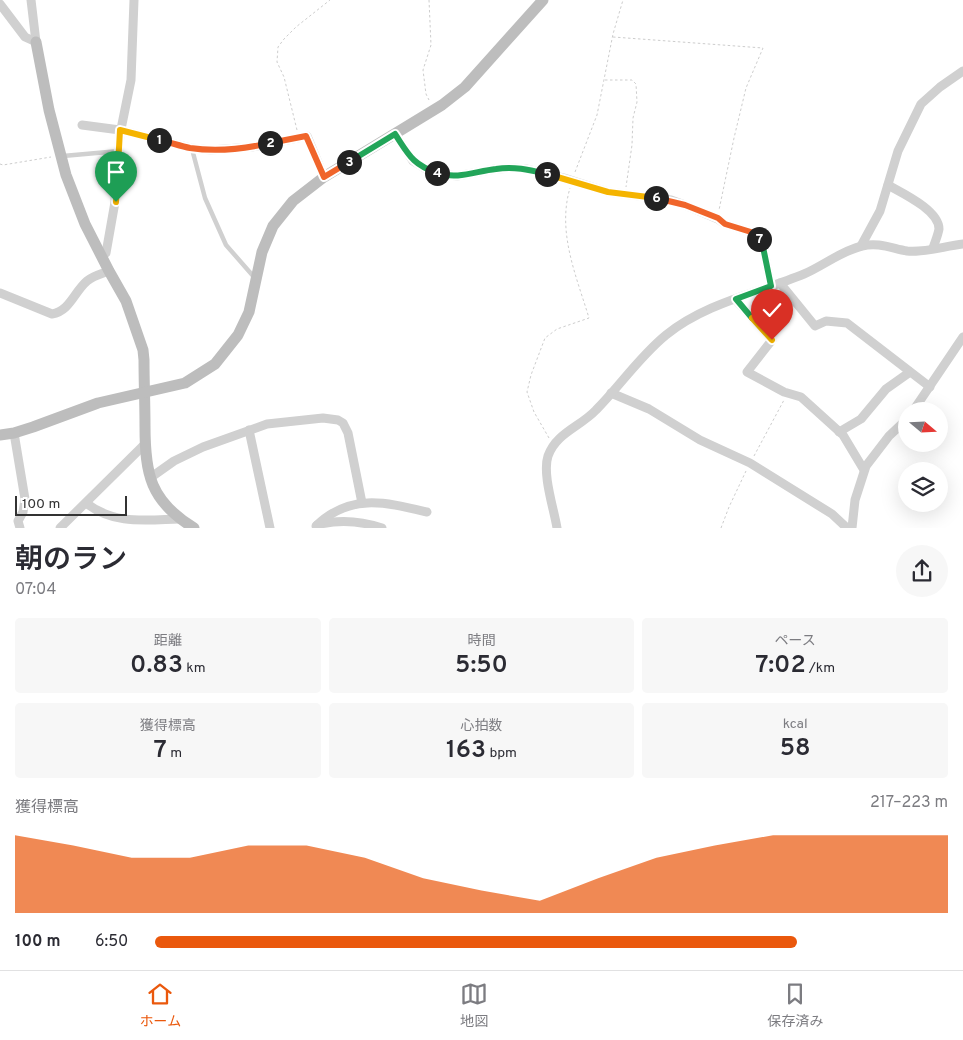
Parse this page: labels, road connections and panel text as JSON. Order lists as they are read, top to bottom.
{
  "scale_bar": "100 m",
  "north": "right",
  "page": {
    "pins": [
      "1",
      "2",
      "3",
      "4",
      "5",
      "6",
      "7"
    ],
    "scale": "100 m",
    "heading": ["朝のラン", "07:04"],
    "stats": [
      ["距離", "0.83 km"],
      ["時間", "5:50"],
      ["ペース", "7:02 /km"],
      ["獲得標高", "7 m"],
      ["心拍数", "163 bpm"],
      ["kcal", "58"]
    ],
    "chart": ["獲得標高", "217–223 m"],
    "list": [
      {
        "name": "100 m",
        "note": "6:50"
      }
    ],
    "tabs": ["ホーム", "地図", "保存済み"]
  }
}
